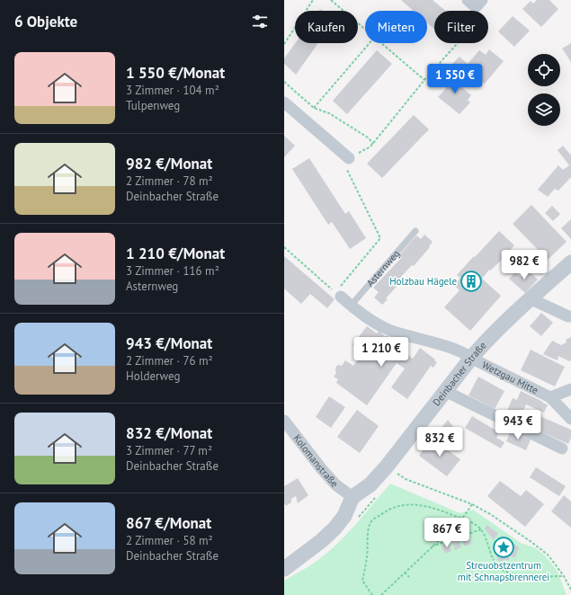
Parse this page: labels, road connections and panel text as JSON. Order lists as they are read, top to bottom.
{
  "streets": {
    "street": ["Deinbacher Straße", "Wetzgau Mitte", "Kolomanstraße"],
    "lane": ["Asternweg"]
  },
  "crossings": [
    ["Deinbacher Straße", "Wetzgau Mitte"],
    ["Deinbacher Straße", "Kolomanstraße"]
  ],
  "places": {
    "building": ["Holzbau Hägele"],
    "place": ["Streuobstzentrum mit Schnapsbrennerei"]
  },
  "page": {
    "heading": "6 Objekte",
    "chip": ["Kaufen", "Mieten", "Filter"],
    "list": [
      {
        "name": "1 550 €/Monat",
        "note": "3 Zimmer · 104 m² · Tulpenweg"
      },
      {
        "name": "982 €/Monat",
        "note": "2 Zimmer · 78 m² · Deinbacher Straße"
      },
      {
        "name": "1 210 €/Monat",
        "note": "3 Zimmer · 116 m² · Asternweg"
      },
      {
        "name": "943 €/Monat",
        "note": "2 Zimmer · 76 m² · Holderweg"
      },
      {
        "name": "832 €/Monat",
        "note": "3 Zimmer · 77 m² · Deinbacher Straße"
      },
      {
        "name": "867 €/Monat",
        "note": "2 Zimmer · 58 m² · Deinbacher Straße"
      }
    ],
    "price": [
      "1 550 €",
      "982 €",
      "1 210 €",
      "943 €",
      "832 €",
      "867 €"
    ]
  }
}
